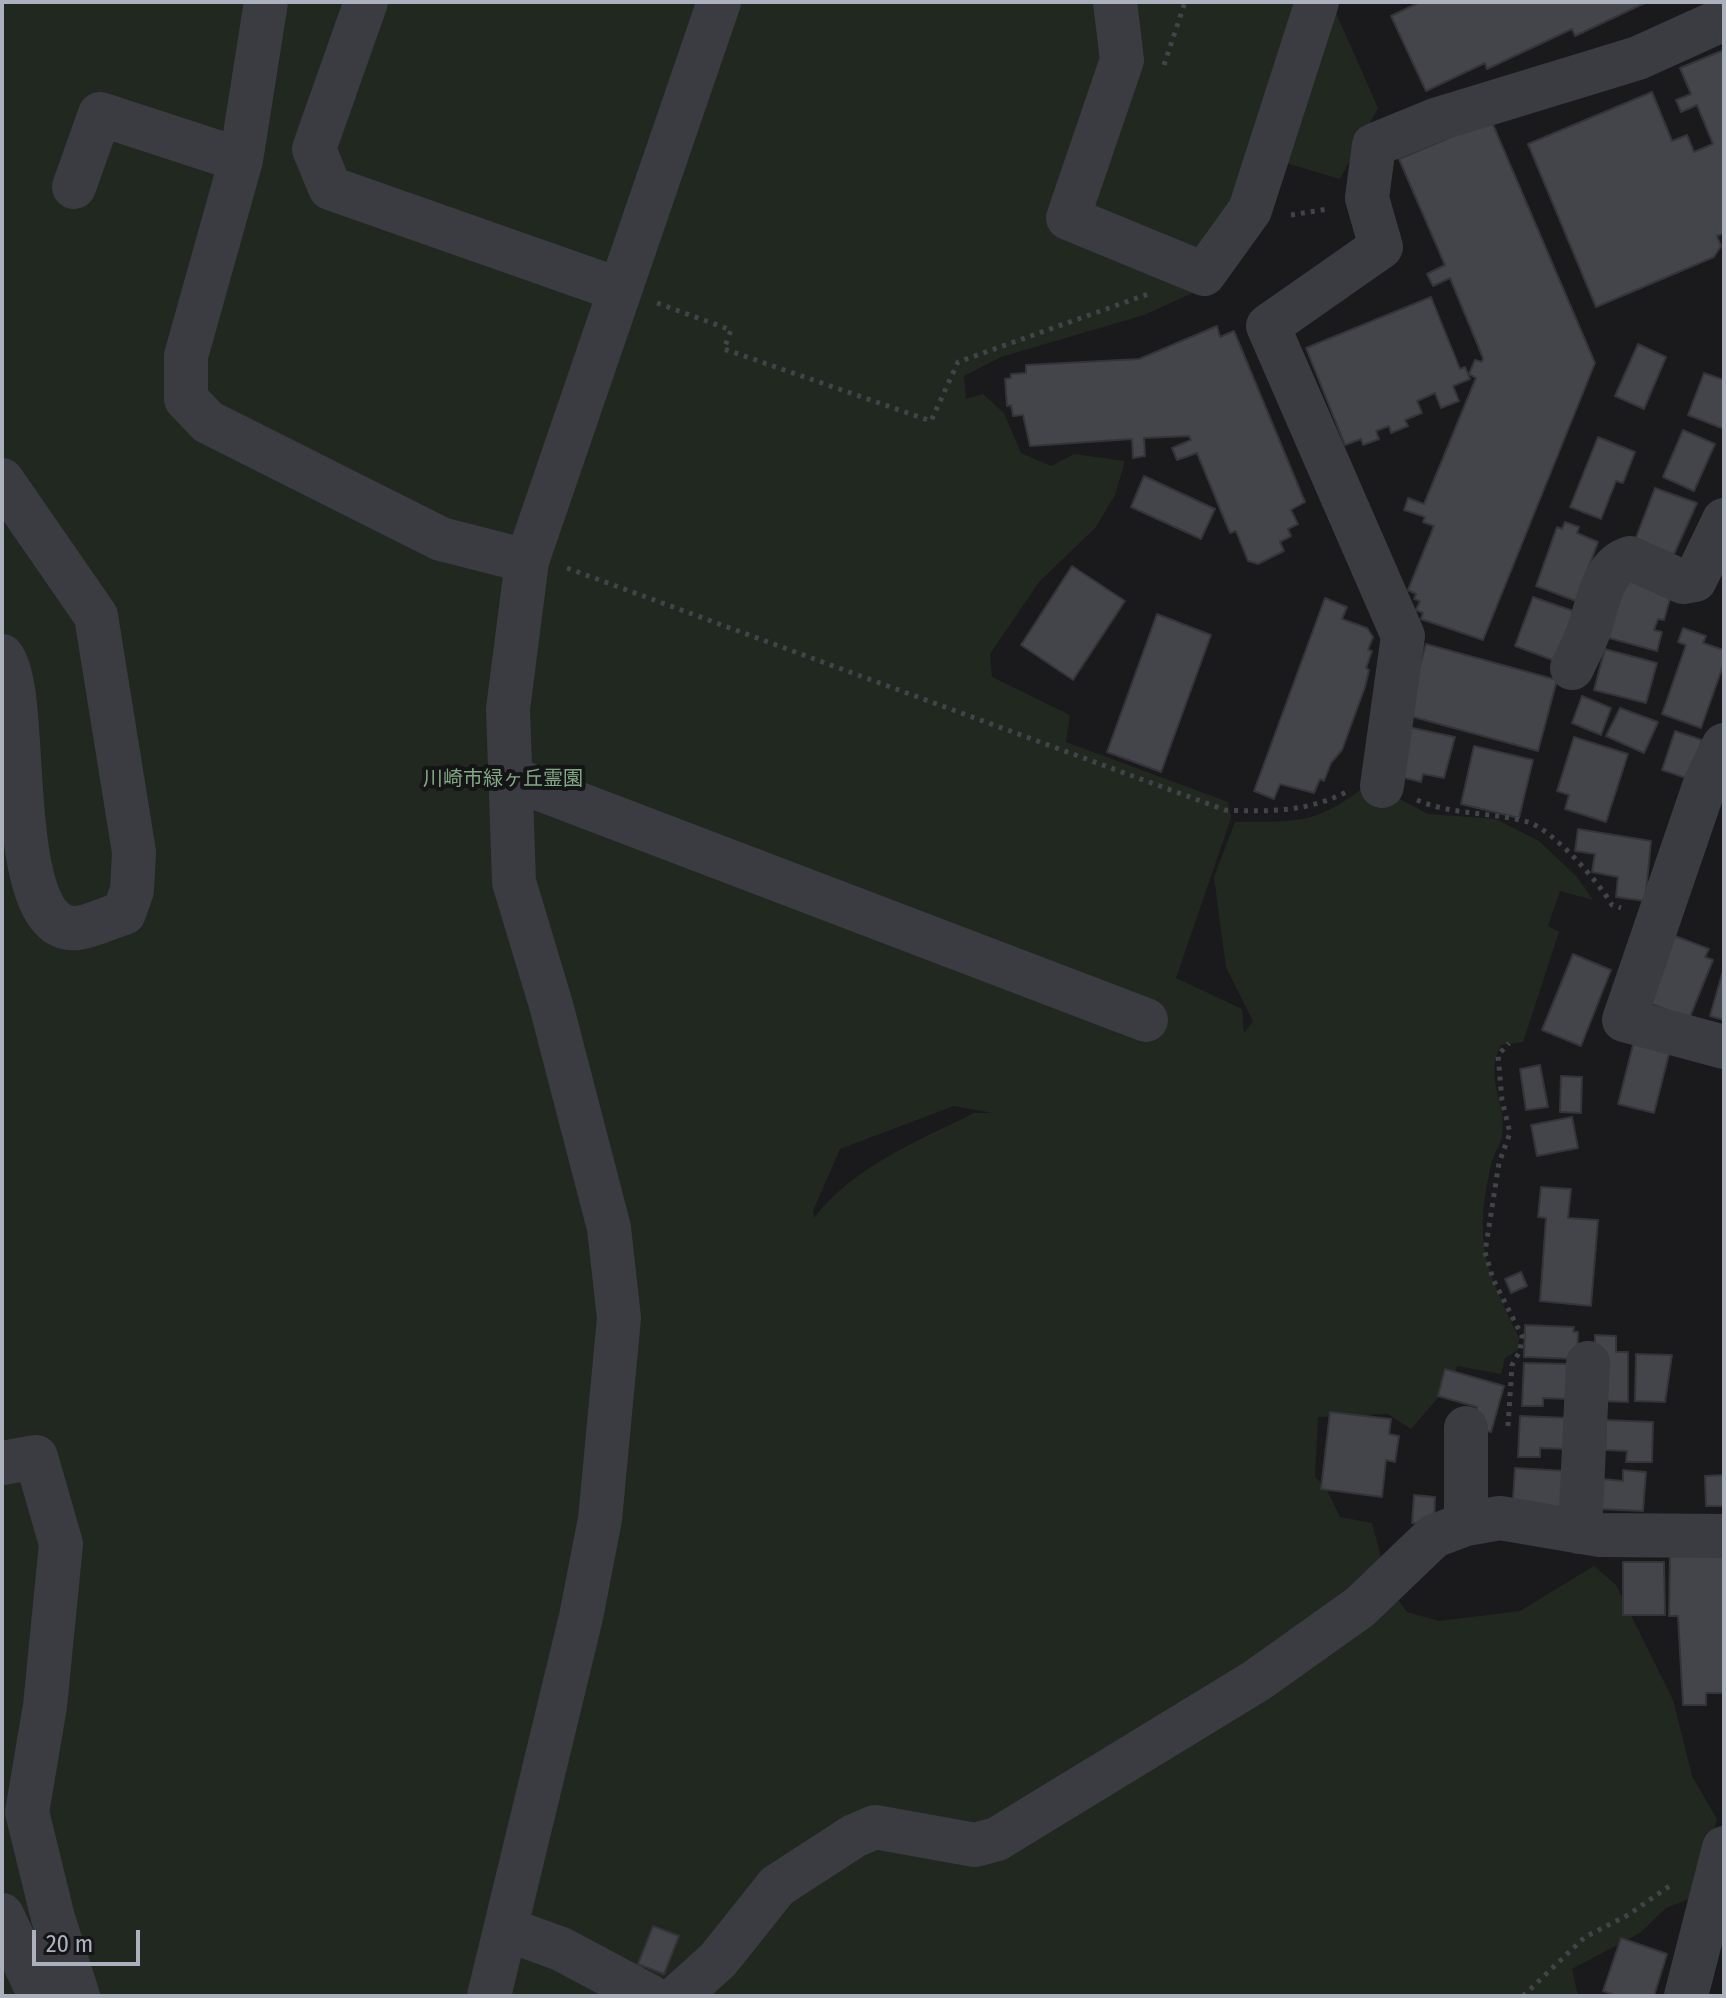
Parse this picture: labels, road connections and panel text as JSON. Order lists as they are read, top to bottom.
{
  "parks": ["川崎市緑ヶ丘霊園"],
  "scale_bar": "20 m"
}
